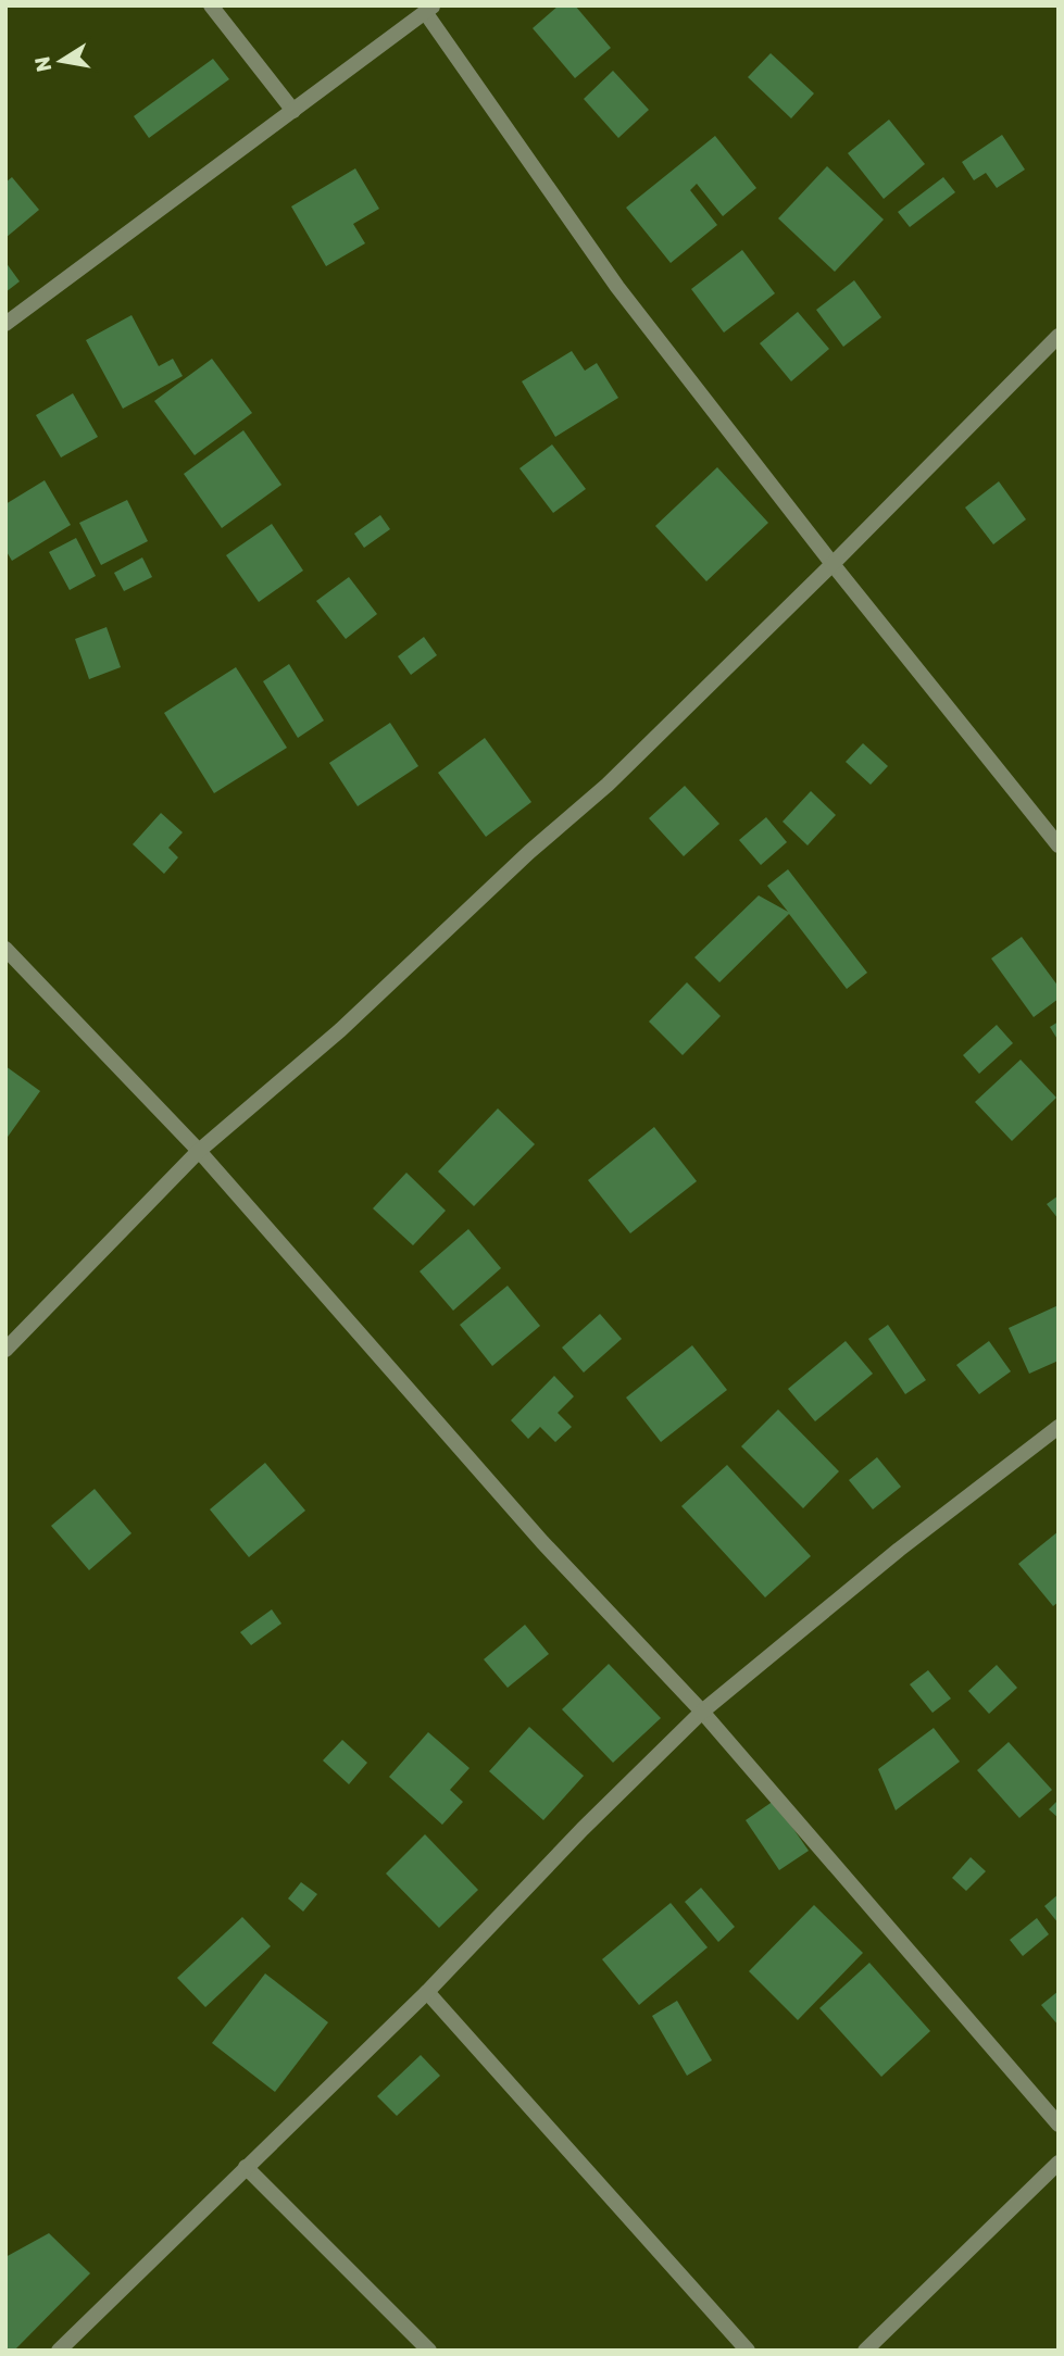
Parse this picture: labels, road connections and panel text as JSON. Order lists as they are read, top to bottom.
{
  "north": "left"
}
